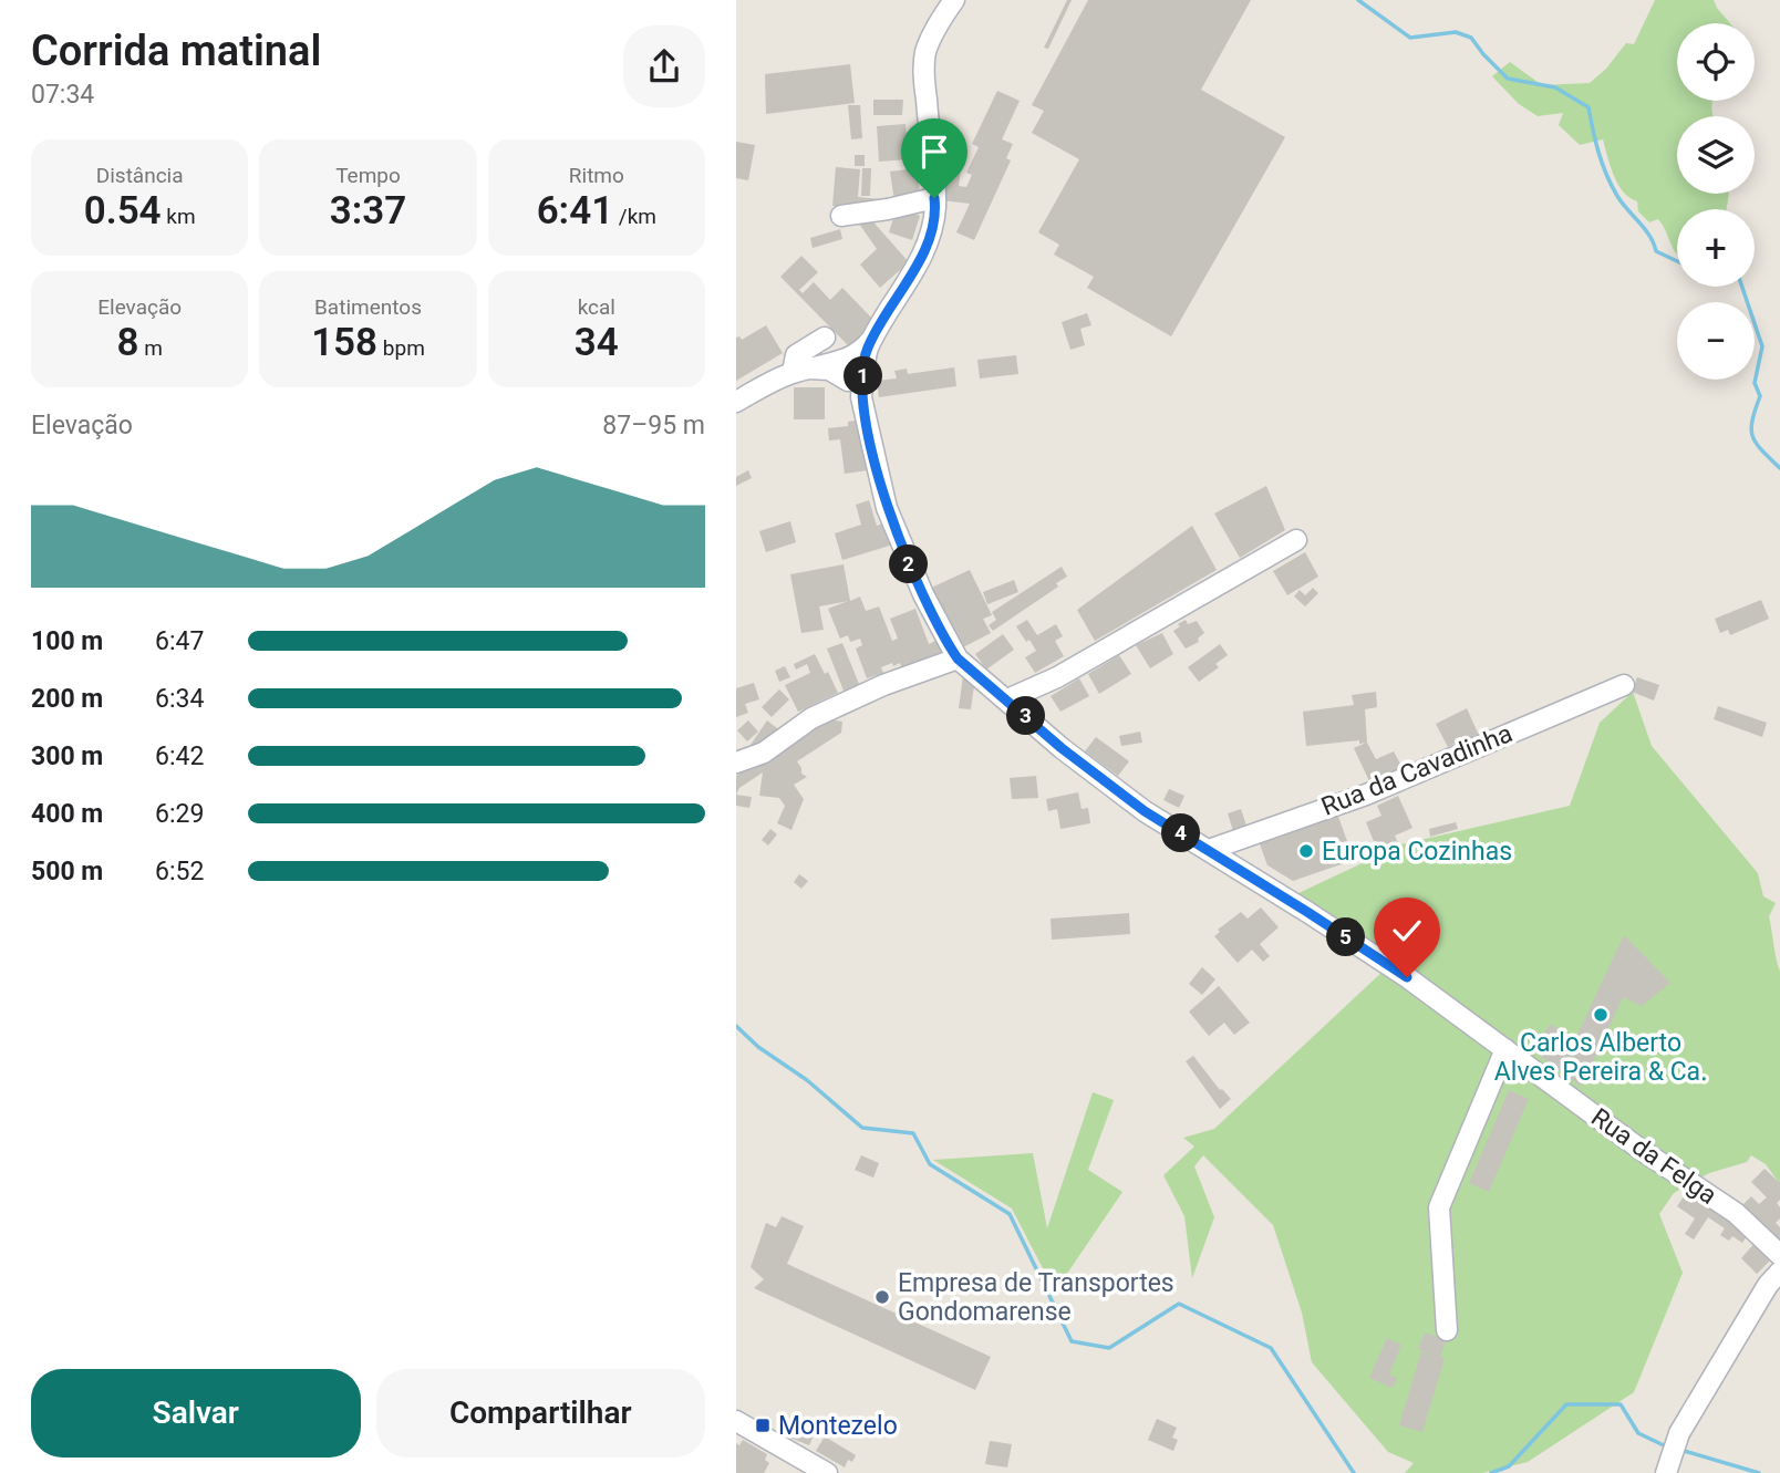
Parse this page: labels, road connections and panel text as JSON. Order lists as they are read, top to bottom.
{
  "streets": {
    "street": ["Rua da Cavadinha", "Rua da Felga"]
  },
  "crossings": [
    ["Rua da Cavadinha", "Rua da Felga"]
  ],
  "places": {
    "other": ["Europa Cozinhas", "Carlos Alberto Alves Pereira & Ca.", "Empresa de Transportes Gondomarense"],
    "transit": ["Montezelo"]
  },
  "page": {
    "heading": ["Corrida matinal", "07:34"],
    "map_buttons": ["+", "−"],
    "stats": [
      ["Distância", "0.54 km"],
      ["Tempo", "3:37"],
      ["Ritmo", "6:41 /km"],
      ["Elevação", "8 m"],
      ["Batimentos", "158 bpm"],
      ["kcal", "34"]
    ],
    "pins": [
      "1",
      "2",
      "3",
      "4",
      "5"
    ],
    "chart": ["Elevação", "87–95 m"],
    "list": [
      {
        "name": "100 m",
        "note": "6:47"
      },
      {
        "name": "200 m",
        "note": "6:34"
      },
      {
        "name": "300 m",
        "note": "6:42"
      },
      {
        "name": "400 m",
        "note": "6:29"
      },
      {
        "name": "500 m",
        "note": "6:52"
      }
    ],
    "buttons": ["Salvar", "Compartilhar"]
  }
}
